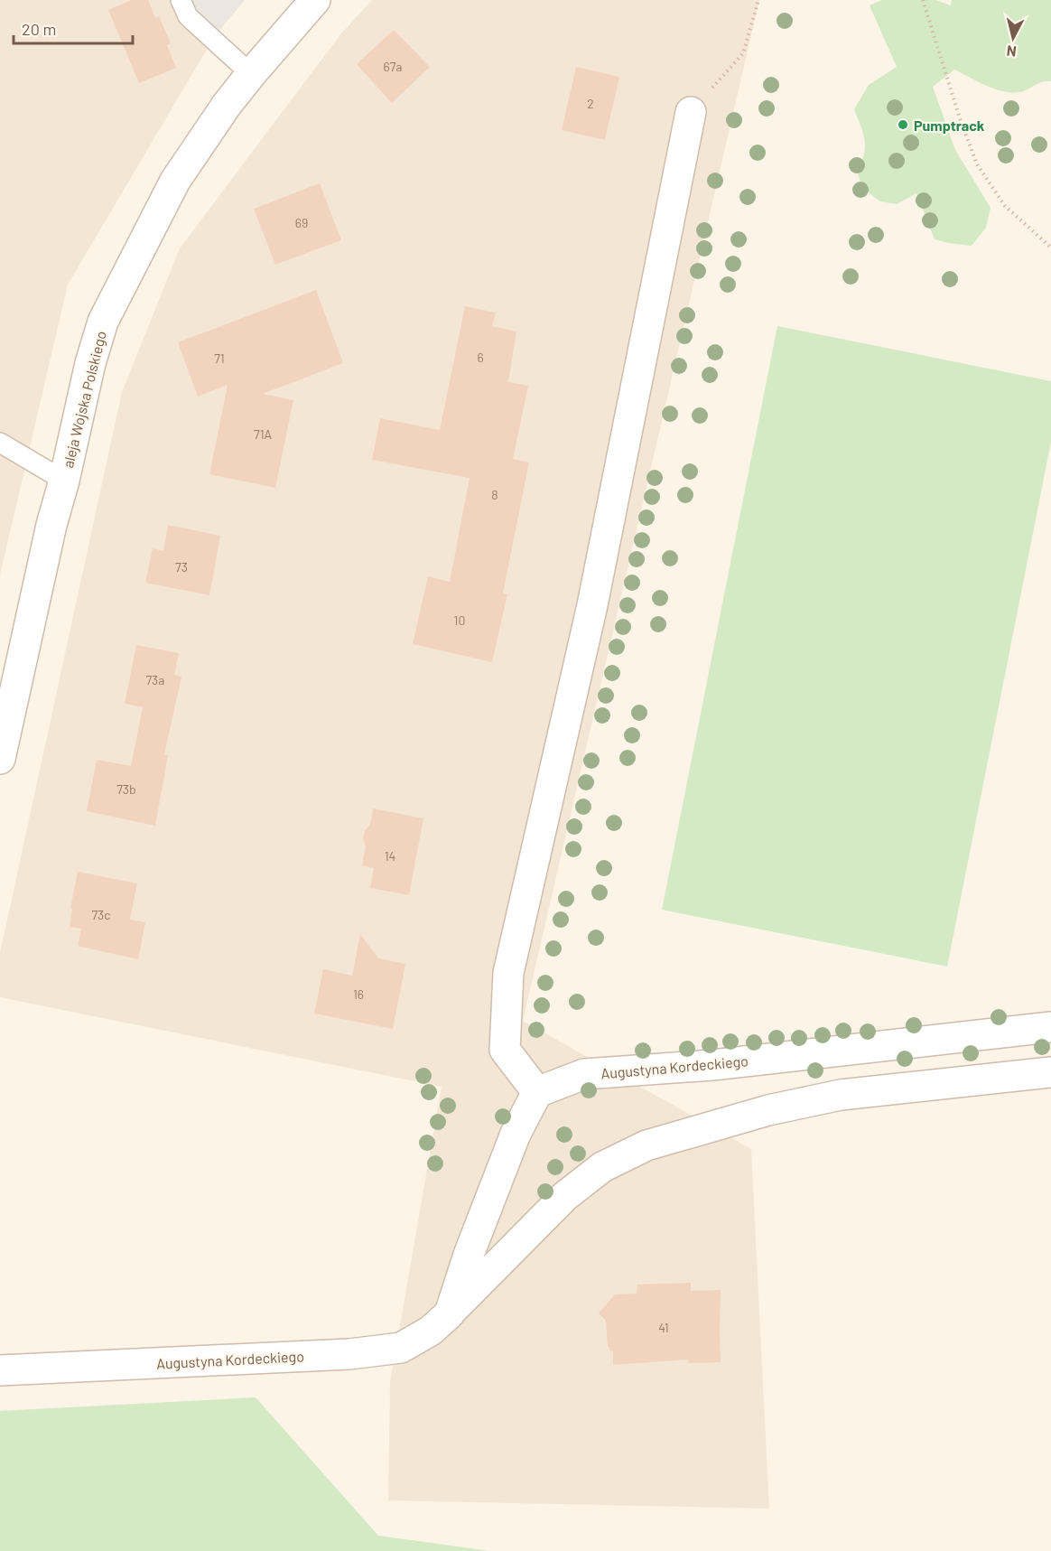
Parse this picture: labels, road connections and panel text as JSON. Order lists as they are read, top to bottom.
{
  "streets": {
    "street": ["aleja Wojska Polskiego", "Augustyna Kordeckiego"]
  },
  "places": ["Pumptrack"],
  "house_numbers": [
    "67a",
    "2",
    "69",
    "6",
    "71",
    "71A",
    "8",
    "73",
    "10",
    "73a",
    "73b",
    "14",
    "73c",
    "16",
    "41"
  ],
  "scale_bar": "20 m",
  "north": "bottom"
}
